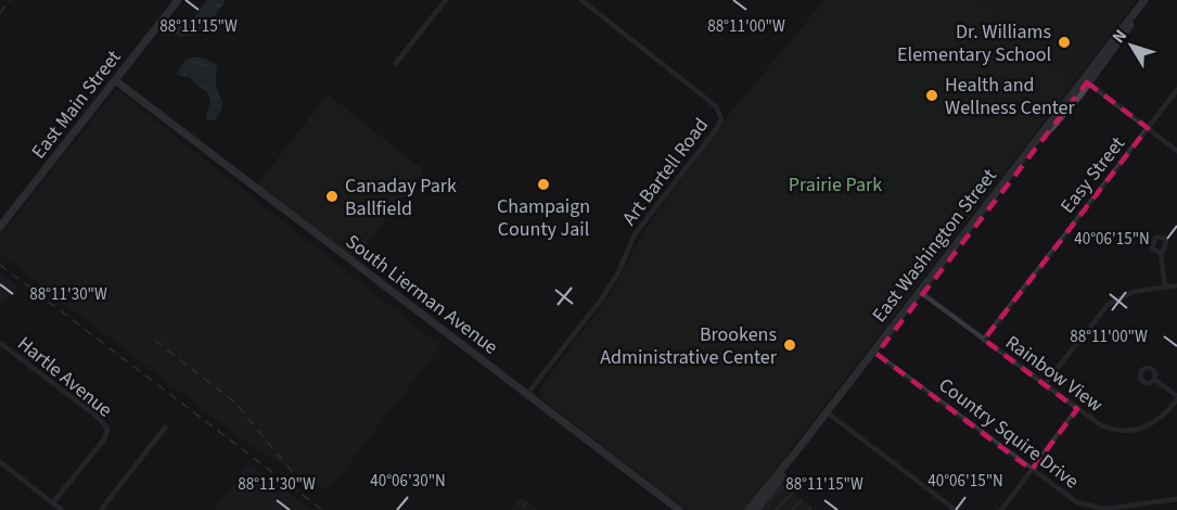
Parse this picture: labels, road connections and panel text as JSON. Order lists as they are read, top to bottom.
{
  "streets": {
    "main road": ["East Main Street", "East Washington Street", "South Lierman Avenue"],
    "street": [
      "Art Bartell Road",
      "Easy Street",
      "Rainbow View",
      "Hartle Avenue",
      "Country Squire Drive"
    ]
  },
  "crossings": [
    ["East Main Street", "South Lierman Avenue"],
    ["Art Bartell Road", "South Lierman Avenue"],
    ["Easy Street", "Rainbow View"],
    ["East Washington Street", "Rainbow View"],
    ["East Washington Street", "Country Squire Drive"]
  ],
  "parks": ["Prairie Park"],
  "places": [
    "Dr. Williams Elementary School",
    "Health and Wellness Center",
    "Champaign County Jail",
    "Canaday Park Ballfield",
    "Brookens Administrative Center"
  ],
  "north": "top left",
  "coordinates": [
    "88°11'15\"W",
    "88°11'00\"W",
    "40°06'15\"N",
    "88°11'30\"W",
    "40°06'30\"N"
  ]
}
